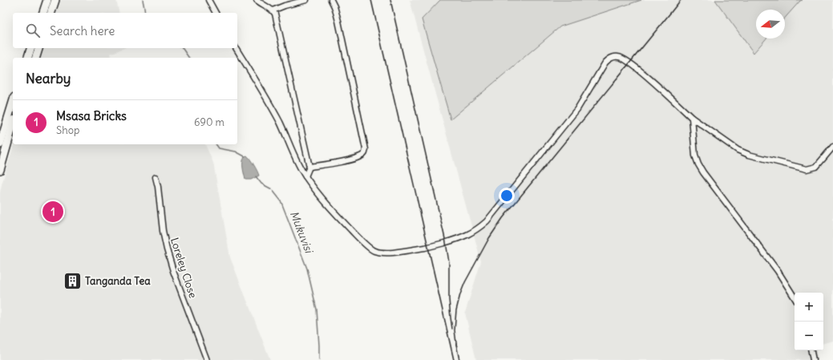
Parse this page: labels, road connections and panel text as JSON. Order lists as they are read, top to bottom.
{
  "streets": {
    "street": ["Loreley Close"]
  },
  "water": ["Mukuvisi"],
  "places": {
    "building": ["Tanganda Tea"]
  },
  "north": "left",
  "page": {
    "search": "Search here",
    "heading": "Nearby",
    "list": [
      {
        "mark": "1",
        "name": "Msasa Bricks",
        "note": "Shop",
        "value": "690 m"
      }
    ],
    "pins": "1",
    "map_buttons": ["+", "−"]
  }
}
